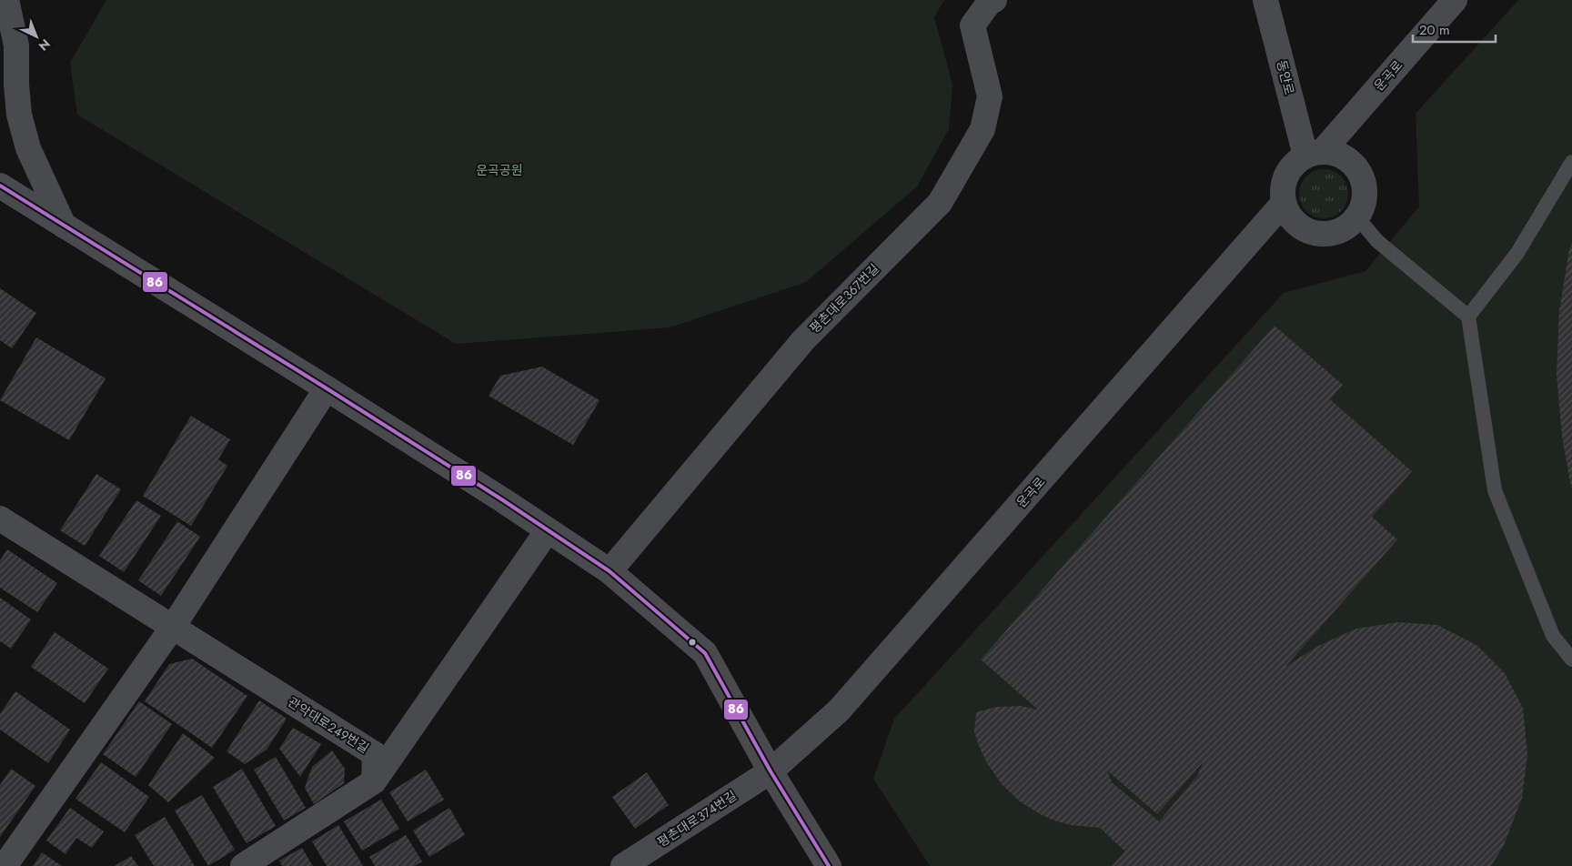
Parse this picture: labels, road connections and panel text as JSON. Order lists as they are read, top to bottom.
{
  "streets": {
    "street": [
      "운곡로",
      "동안로",
      "평촌대로367번길",
      "관악대로249번길",
      "평촌대로374번길"
    ]
  },
  "crossings": [
    ["운곡로", "동안로"],
    ["운곡로", "평촌대로374번길"]
  ],
  "parks": ["운곡공원"],
  "lines": ["transit line 86"],
  "scale_bar": "20 m",
  "north": "bottom right"
}
